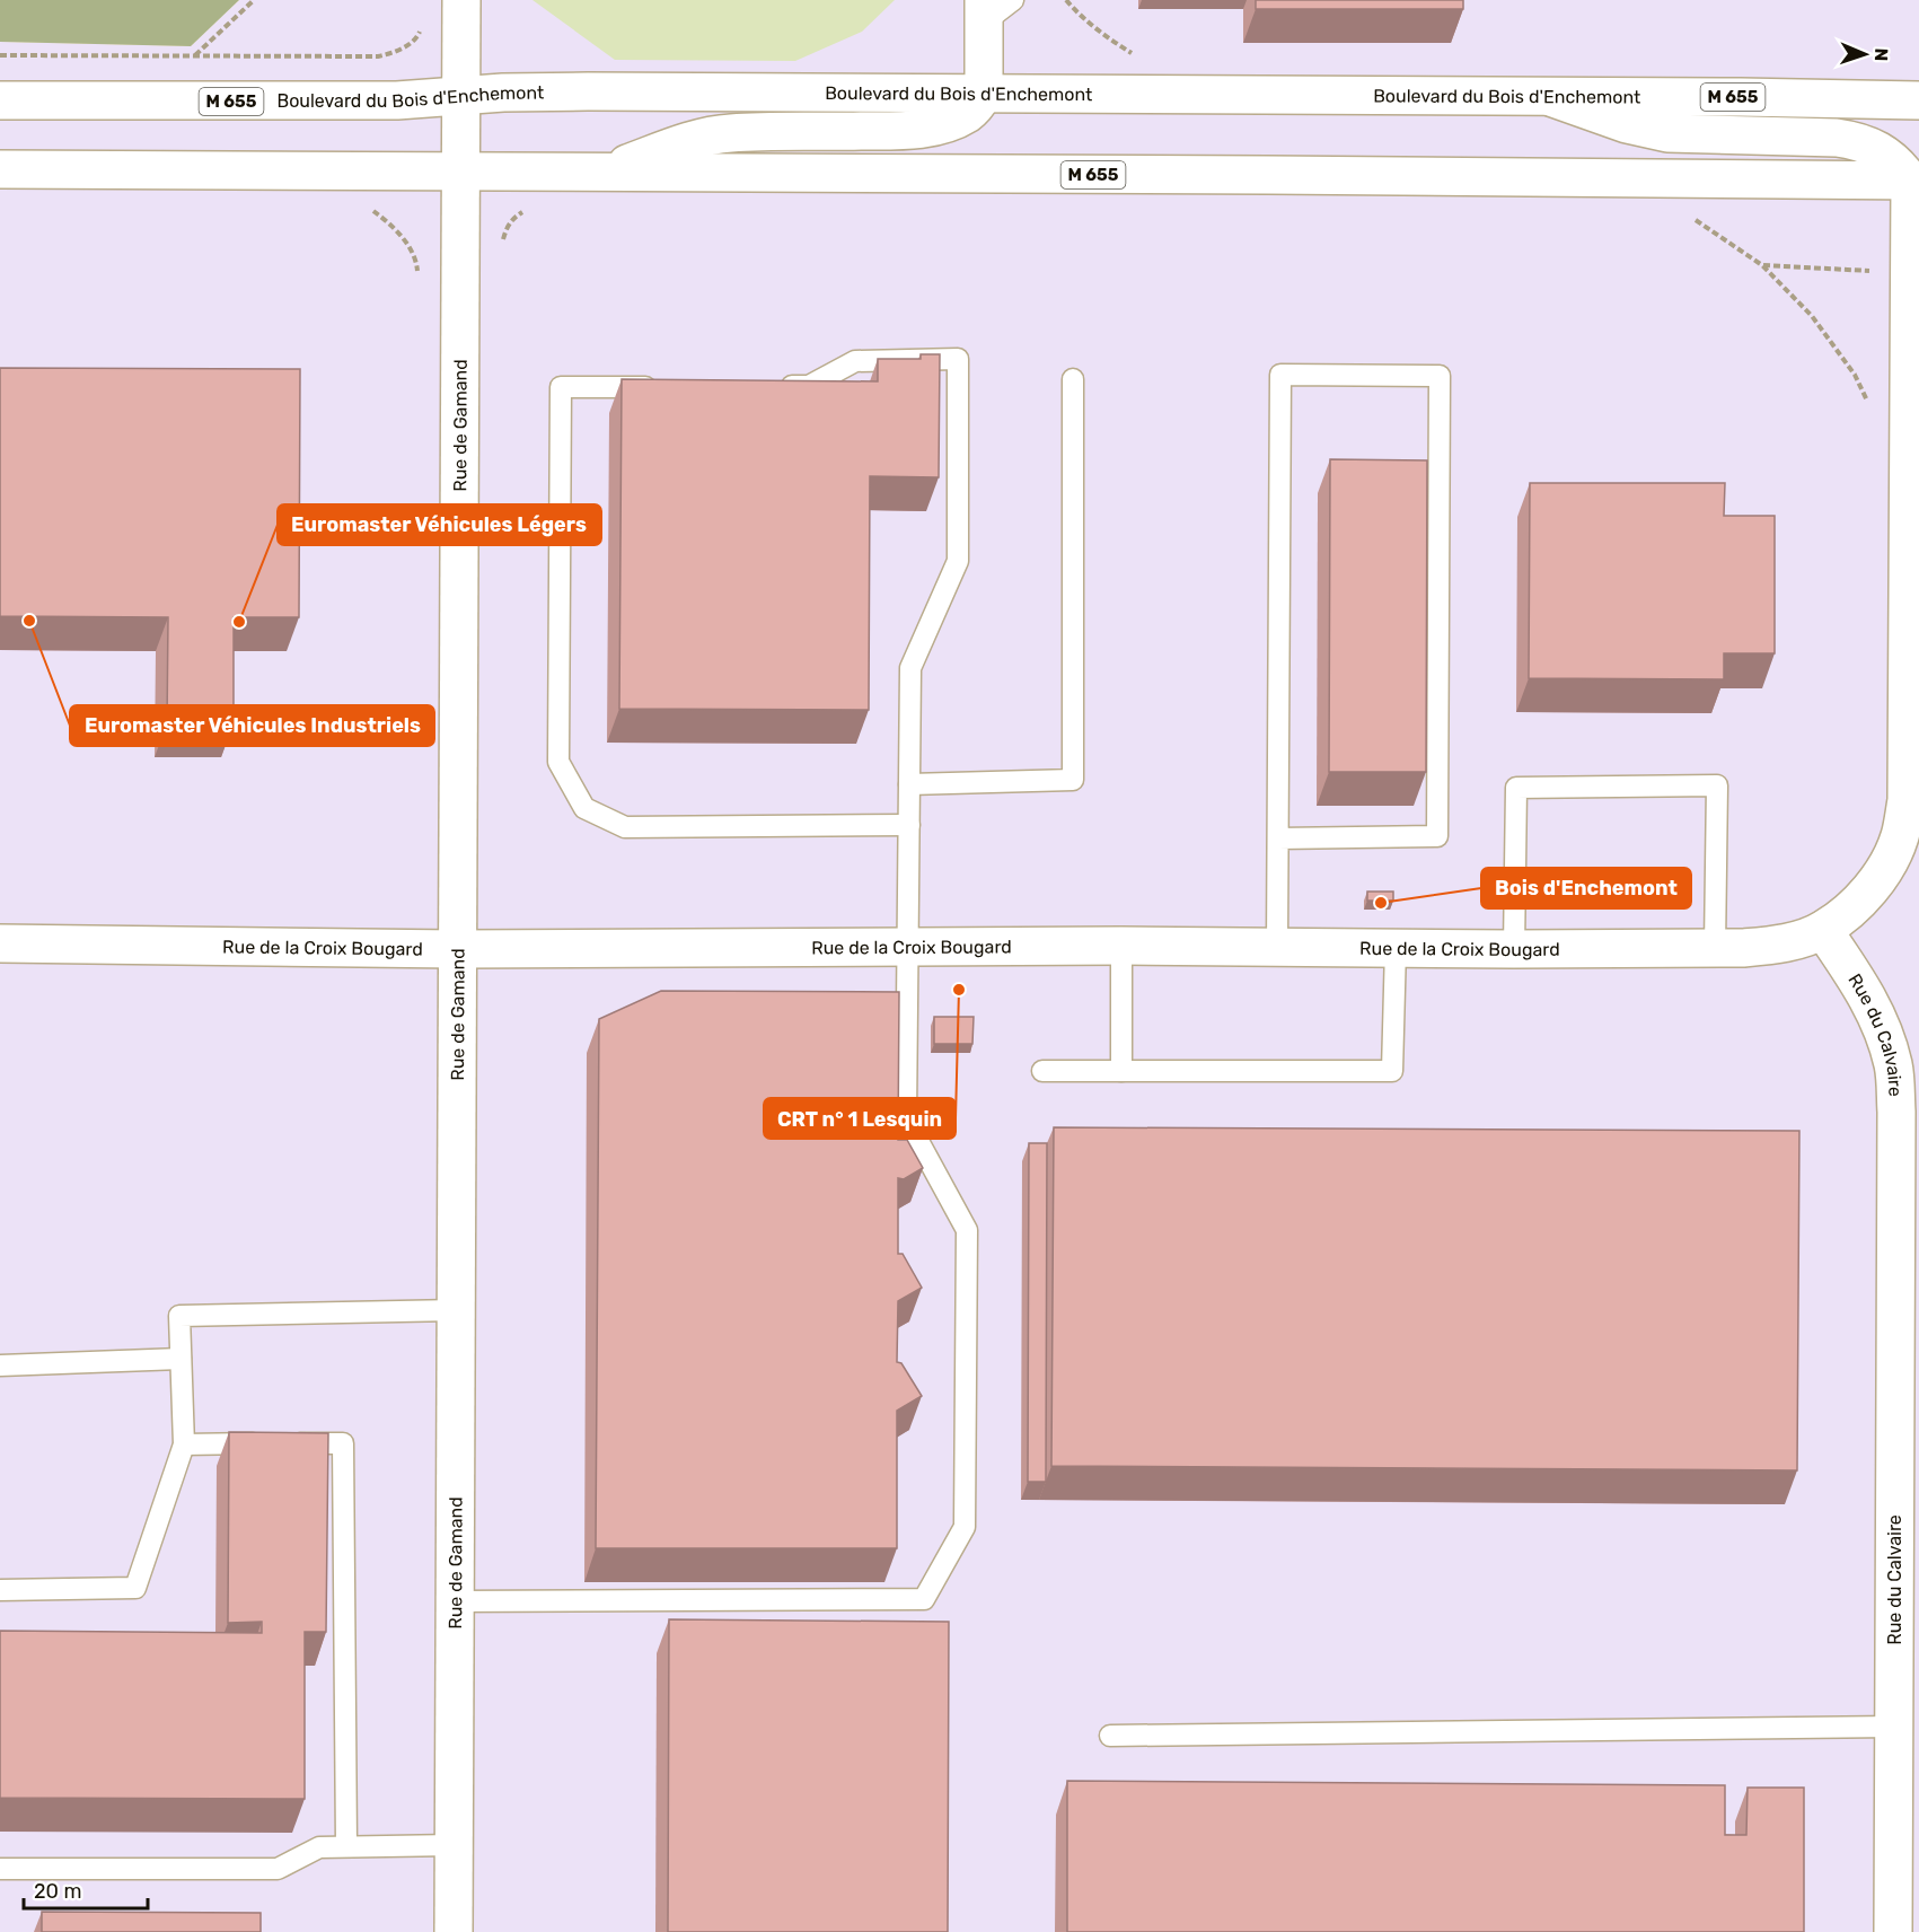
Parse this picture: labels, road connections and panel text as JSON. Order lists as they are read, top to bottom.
{
  "streets": {
    "street": [
      "Boulevard du Bois d'Enchemont",
      "M 655",
      "Rue de Gamand",
      "Rue de la Croix Bougard",
      "Rue du Calvaire"
    ]
  },
  "crossings": [
    ["Boulevard du Bois d'Enchemont", "Rue de Gamand"],
    ["M 655", "Rue de Gamand"],
    ["Rue de Gamand", "Rue de la Croix Bougard"],
    ["Rue de la Croix Bougard", "Rue du Calvaire"]
  ],
  "places": [
    "Euromaster Véhicules Industriels",
    "Euromaster Véhicules Légers",
    "Bois d'Enchemont",
    "CRT n° 1 Lesquin"
  ],
  "scale_bar": "20 m",
  "north": "right"
}
